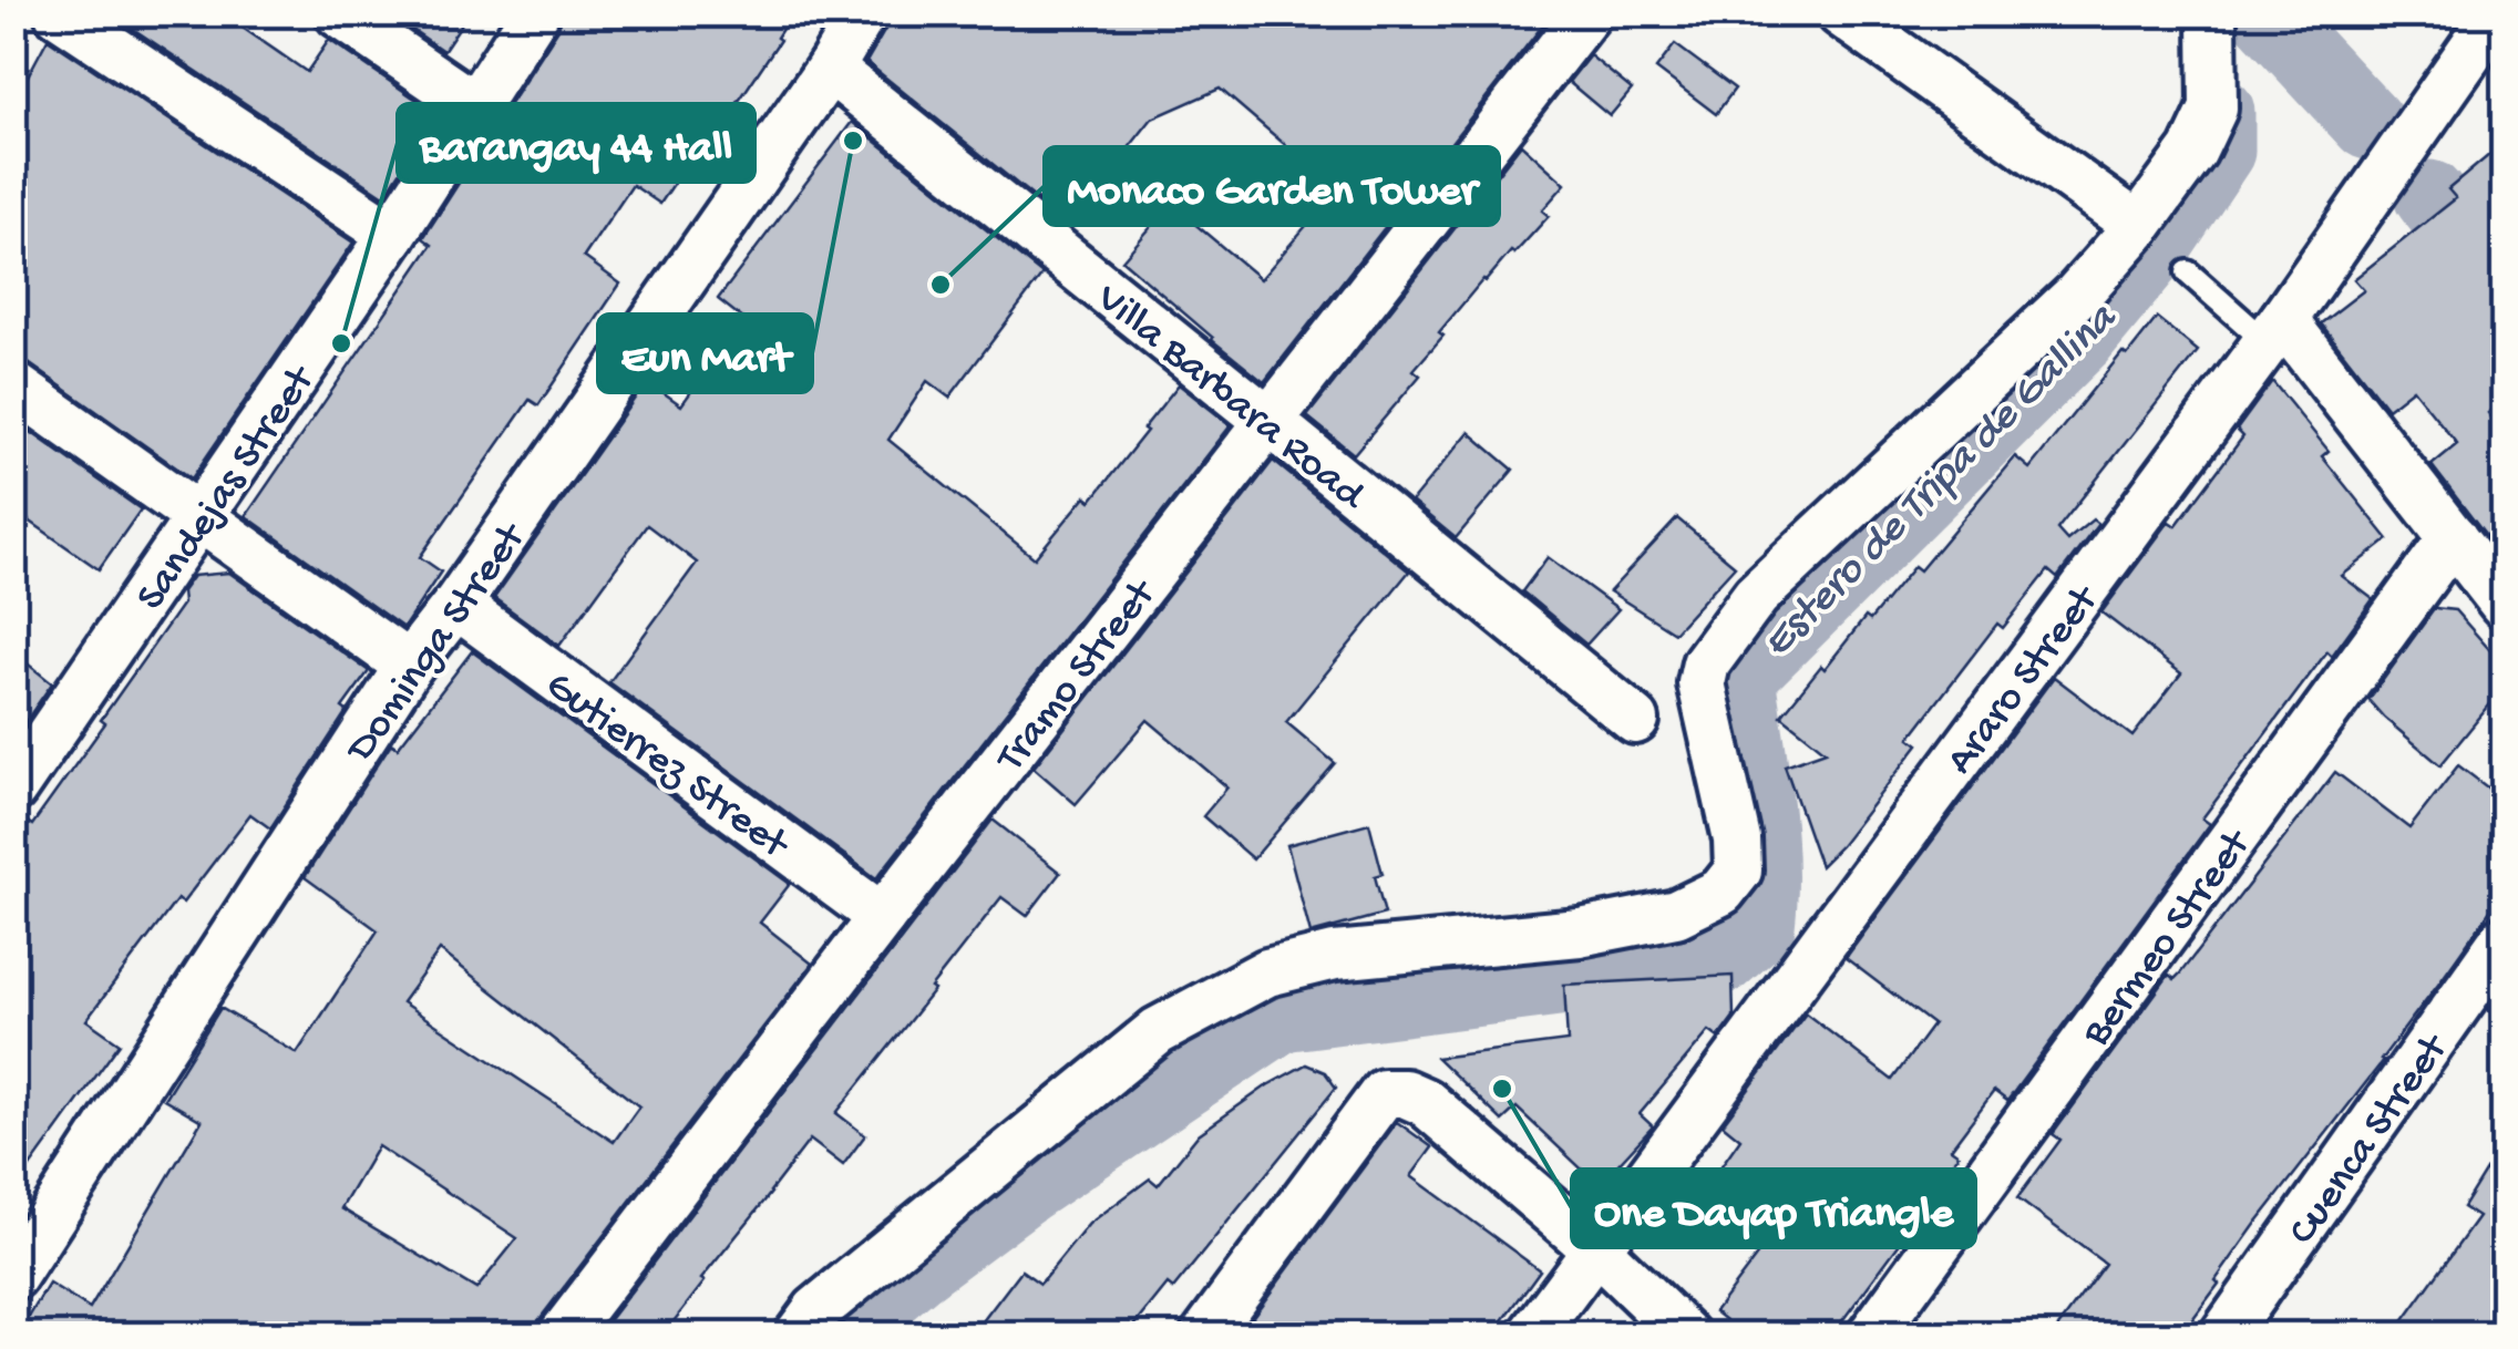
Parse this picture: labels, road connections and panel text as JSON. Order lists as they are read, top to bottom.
{
  "streets": {
    "street": [
      "Villa Barbara Road",
      "Sandejas Street",
      "Dominga Street",
      "Tramo Street",
      "Araro Street",
      "Gutierrez Street",
      "Bermeo Street",
      "Cuenca Street"
    ]
  },
  "crossings": [
    ["Villa Barbara Road", "Dominga Street"],
    ["Villa Barbara Road", "Tramo Street"],
    ["Dominga Street", "Gutierrez Street"],
    ["Tramo Street", "Gutierrez Street"]
  ],
  "water": ["Estero de Tripa de Gallina"],
  "places": [
    "Eun Mart",
    "Monaco Garden Tower",
    "Barangay 44 Hall",
    "One Dayap Triangle"
  ]
}
